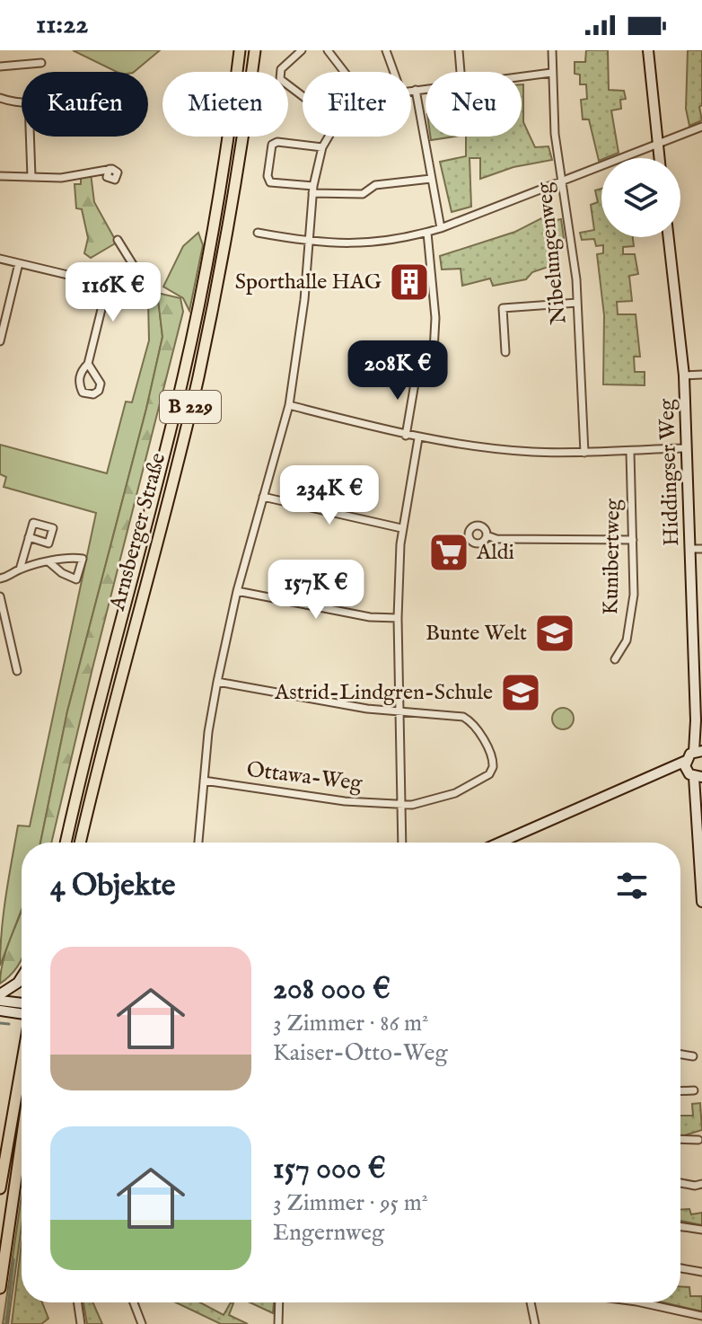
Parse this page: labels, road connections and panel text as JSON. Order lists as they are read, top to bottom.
{
  "streets": {
    "main road": ["B 229", "Hiddingser Weg", "Arnsberger Straße"],
    "street": ["Nibelungenweg", "Kunibertweg", "Ottawa-Weg"]
  },
  "places": {
    "building": ["Sporthalle HAG"],
    "supermarket": ["Aldi"],
    "school or university": ["Bunte Welt", "Astrid-Lindgren-Schule"]
  },
  "page": {
    "status": "11:22",
    "chip": [
      "Kaufen",
      "Mieten",
      "Filter",
      "Neu"
    ],
    "price": [
      "116K €",
      "208K €",
      "234K €",
      "157K €"
    ],
    "heading": "4 Objekte",
    "list": [
      {
        "name": "208 000 €",
        "note": "3 Zimmer · 86 m² · Kaiser-Otto-Weg"
      },
      {
        "name": "157 000 €",
        "note": "3 Zimmer · 95 m² · Engernweg"
      }
    ]
  }
}
